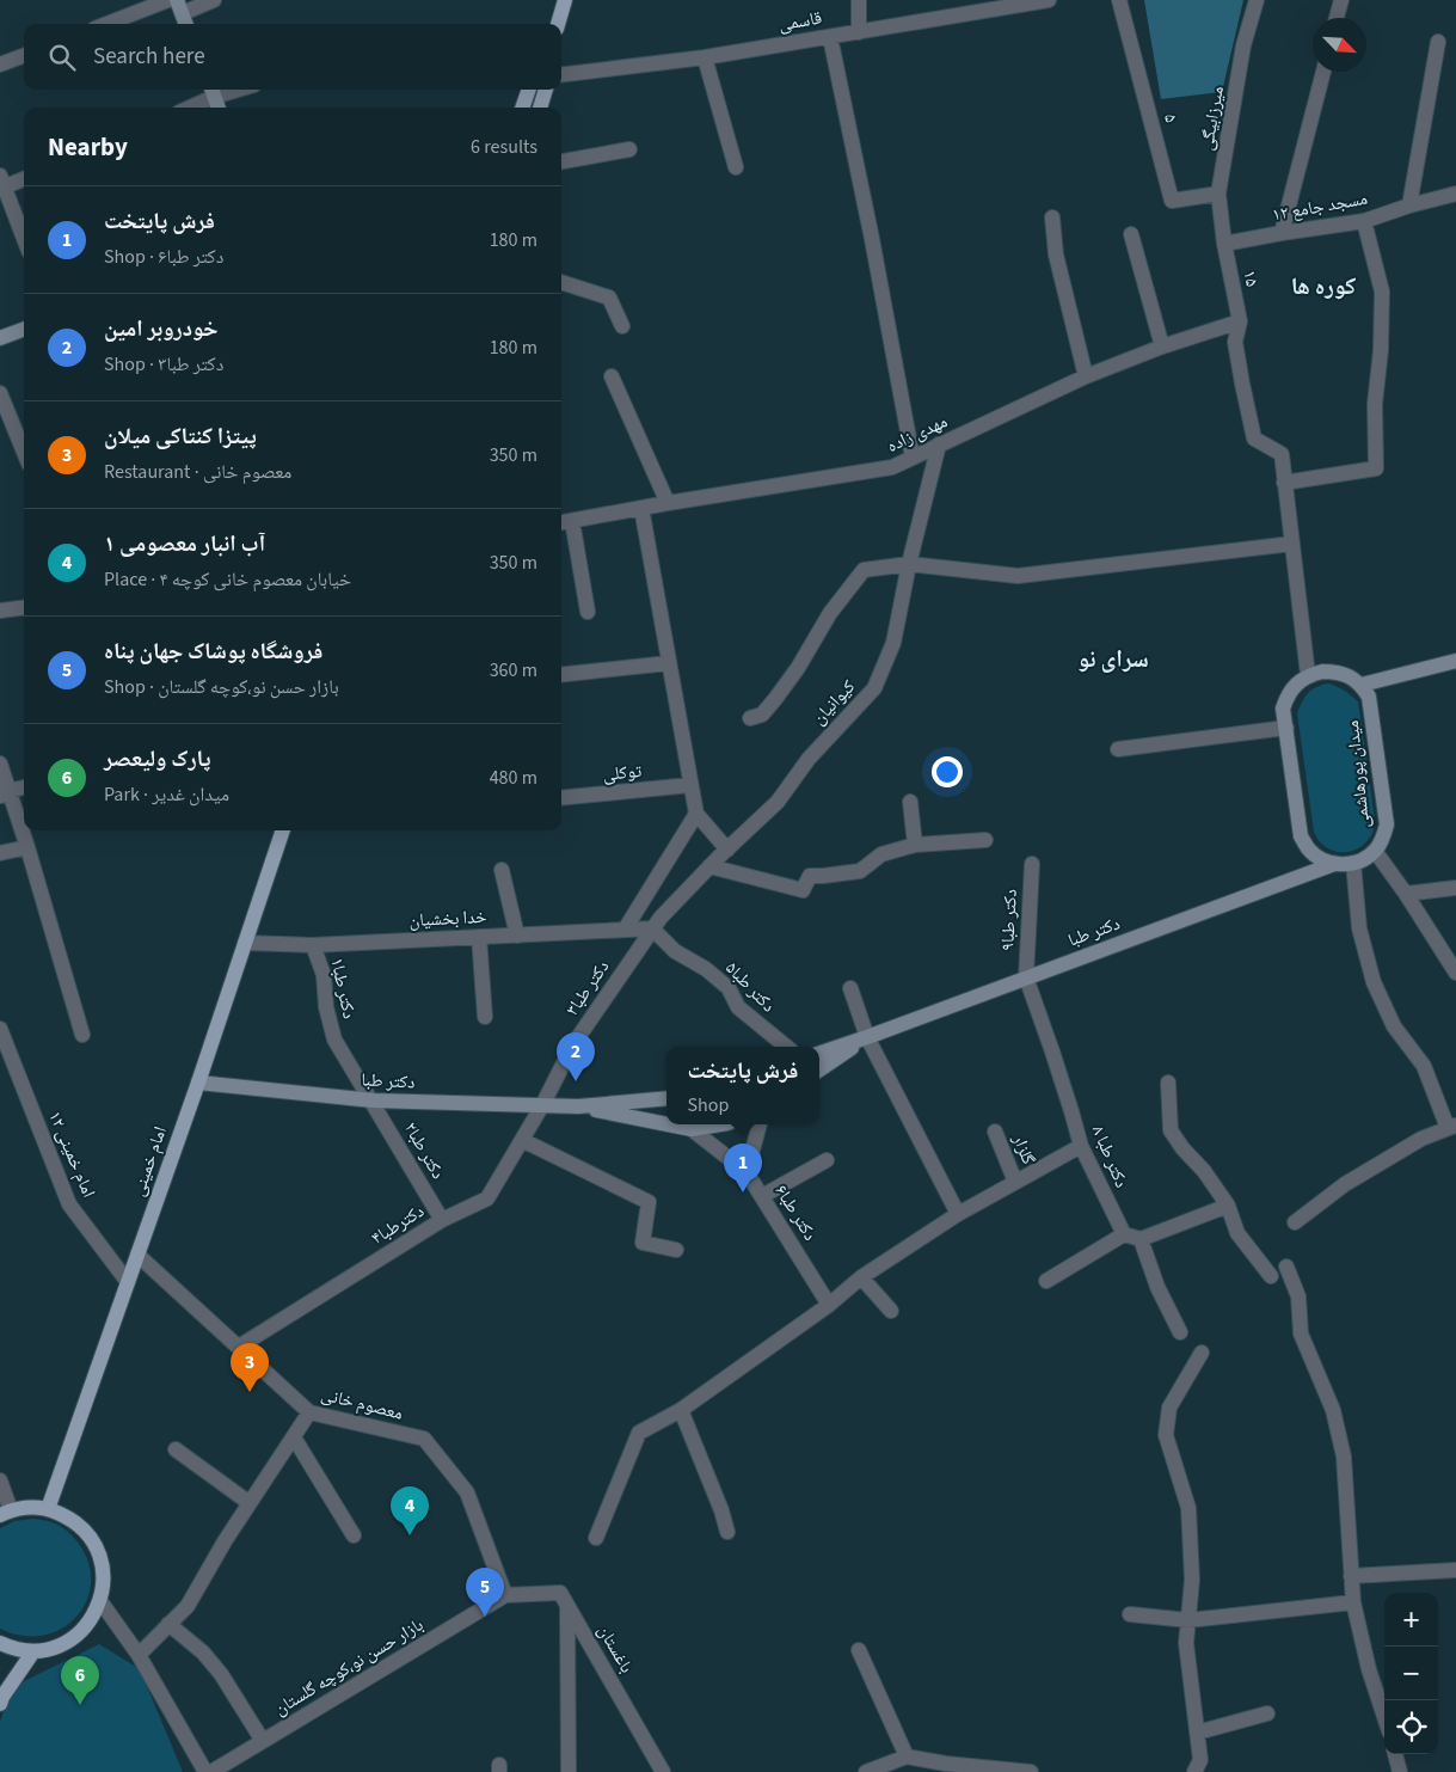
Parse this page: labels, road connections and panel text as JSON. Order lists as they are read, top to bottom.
{
  "streets": {
    "main road": ["امام خمینی"],
    "street": [
      "قاسمی",
      "۵",
      "میرزابیگی",
      "مسجد جامع ۱۲",
      "۱۵",
      "مهدی زاده",
      "کیوانیان",
      "توکلی",
      "میدان پورهاشمی",
      "خدا بخشیان",
      "دکتر طبا۹",
      "دکتر طبا",
      "دکتر طبا۵",
      "دکتر طبا۱",
      "دکتر طبا۳",
      "گلزار",
      "دکتر طبا۲",
      "امام خمینی ۱۲",
      "دکتر طبا ۸",
      "دکتر طبا۶",
      "دکترطبا۴",
      "معصوم خانی",
      "باغستان",
      "بازار حسن نو،کوچه گلستان"
    ]
  },
  "crossings": [
    ["۵", "میرزابیگی"],
    ["میرزابیگی", "مسجد جامع ۱۲"],
    ["میرزابیگی", "۱۵"],
    ["مسجد جامع ۱۲", "۱۵"],
    ["۱۵", "مهدی زاده"],
    ["مهدی زاده", "کیوانیان"],
    ["کیوانیان", "خدا بخشیان"],
    ["کیوانیان", "دکتر طبا۵"],
    ["کیوانیان", "دکتر طبا۳"],
    ["میدان پورهاشمی", "دکتر طبا"],
    ["خدا بخشیان", "دکتر طبا۵"],
    ["خدا بخشیان", "دکتر طبا۱"],
    ["خدا بخشیان", "دکتر طبا۳"],
    ["خدا بخشیان", "امام خمینی"],
    ["دکتر طبا۹", "دکتر طبا"],
    ["دکتر طبا۹", "دکتر طبا ۸"],
    ["دکتر طبا", "دکتر طبا۱"],
    ["دکتر طبا", "دکتر طبا۳"],
    ["دکتر طبا", "دکتر طبا۲"],
    ["دکتر طبا", "دکتر طبا ۸"],
    ["دکتر طبا", "امام خمینی"],
    ["دکتر طبا", "دکتر طبا۶"],
    ["دکتر طبا", "دکترطبا۴"],
    ["دکتر طبا۵", "دکتر طبا۳"],
    ["دکتر طبا۱", "دکتر طبا۲"],
    ["دکتر طبا۳", "دکترطبا۴"],
    ["دکتر طبا۲", "دکترطبا۴"],
    ["امام خمینی ۱۲", "امام خمینی"],
    ["امام خمینی", "معصوم خانی"],
    ["دکترطبا۴", "معصوم خانی"],
    ["معصوم خانی", "باغستان"],
    ["معصوم خانی", "بازار حسن نو،کوچه گلستان"],
    ["باغستان", "بازار حسن نو،کوچه گلستان"]
  ],
  "districts": ["کوره ها", "سرای نو"],
  "north": "bottom right",
  "page": {
    "search": "Search here",
    "heading": ["Nearby", "6 results"],
    "list": [
      {
        "mark": "1",
        "name": "فرش پایتخت",
        "note": "Shop · دکتر طبا۶",
        "value": "180 m"
      },
      {
        "mark": "2",
        "name": "خودروبر امین",
        "note": "Shop · دکتر طبا۳",
        "value": "180 m"
      },
      {
        "mark": "3",
        "name": "پیتزا کنتاکی میلان",
        "note": "Restaurant · معصوم خانی",
        "value": "350 m"
      },
      {
        "mark": "4",
        "name": "آب انبار معصومی ۱",
        "note": "Place · خیابان معصوم خانی کوچه ۴",
        "value": "350 m"
      },
      {
        "mark": "5",
        "name": "فروشگاه پوشاک جهان پناه",
        "note": "Shop · بازار حسن نو،کوچه گلستان",
        "value": "360 m"
      },
      {
        "mark": "6",
        "name": "پارک ولیعصر",
        "note": "Park · میدان غدیر",
        "value": "480 m"
      }
    ],
    "pins": [
      "2",
      "1",
      "3",
      "4",
      "5",
      "6"
    ],
    "popup": ["فرش پایتخت", "Shop"],
    "map_buttons": ["+", "−"]
  }
}
